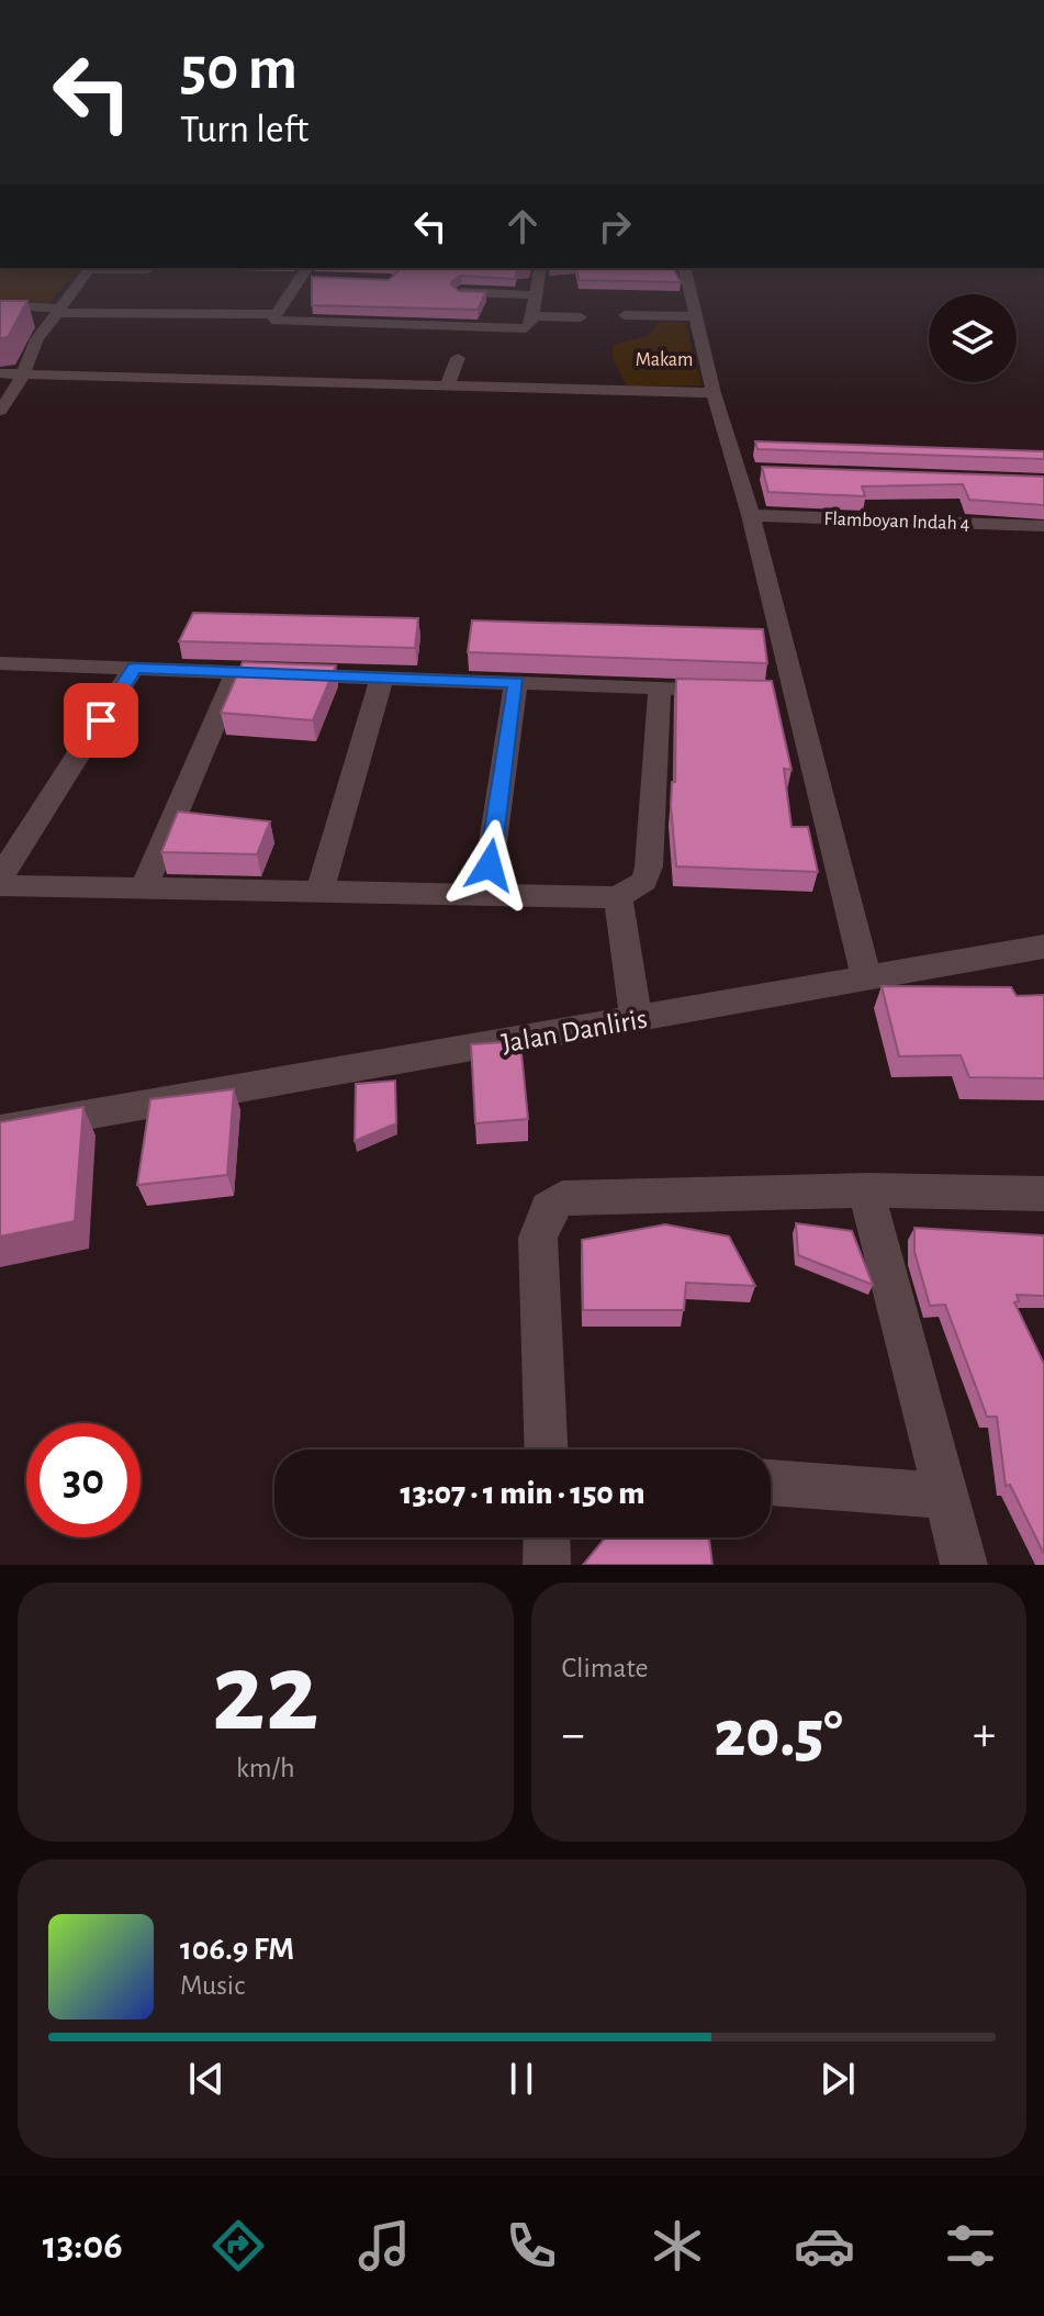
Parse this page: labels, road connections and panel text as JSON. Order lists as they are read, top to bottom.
{
  "streets": {
    "street": ["Flamboyan Indah 4", "Jalan Danliris"]
  },
  "parks": ["Makam"],
  "page": {
    "turn": ["50 m", "Turn left"],
    "limit": "30",
    "trip": "13:07 · 1 min · 150 m",
    "tile": [
      ["22", "km/h"],
      "Climate"
    ],
    "heat": ["−", "20.5°", "+"],
    "song": ["106.9 FM", "Music"],
    "tabs": "13:06"
  }
}
